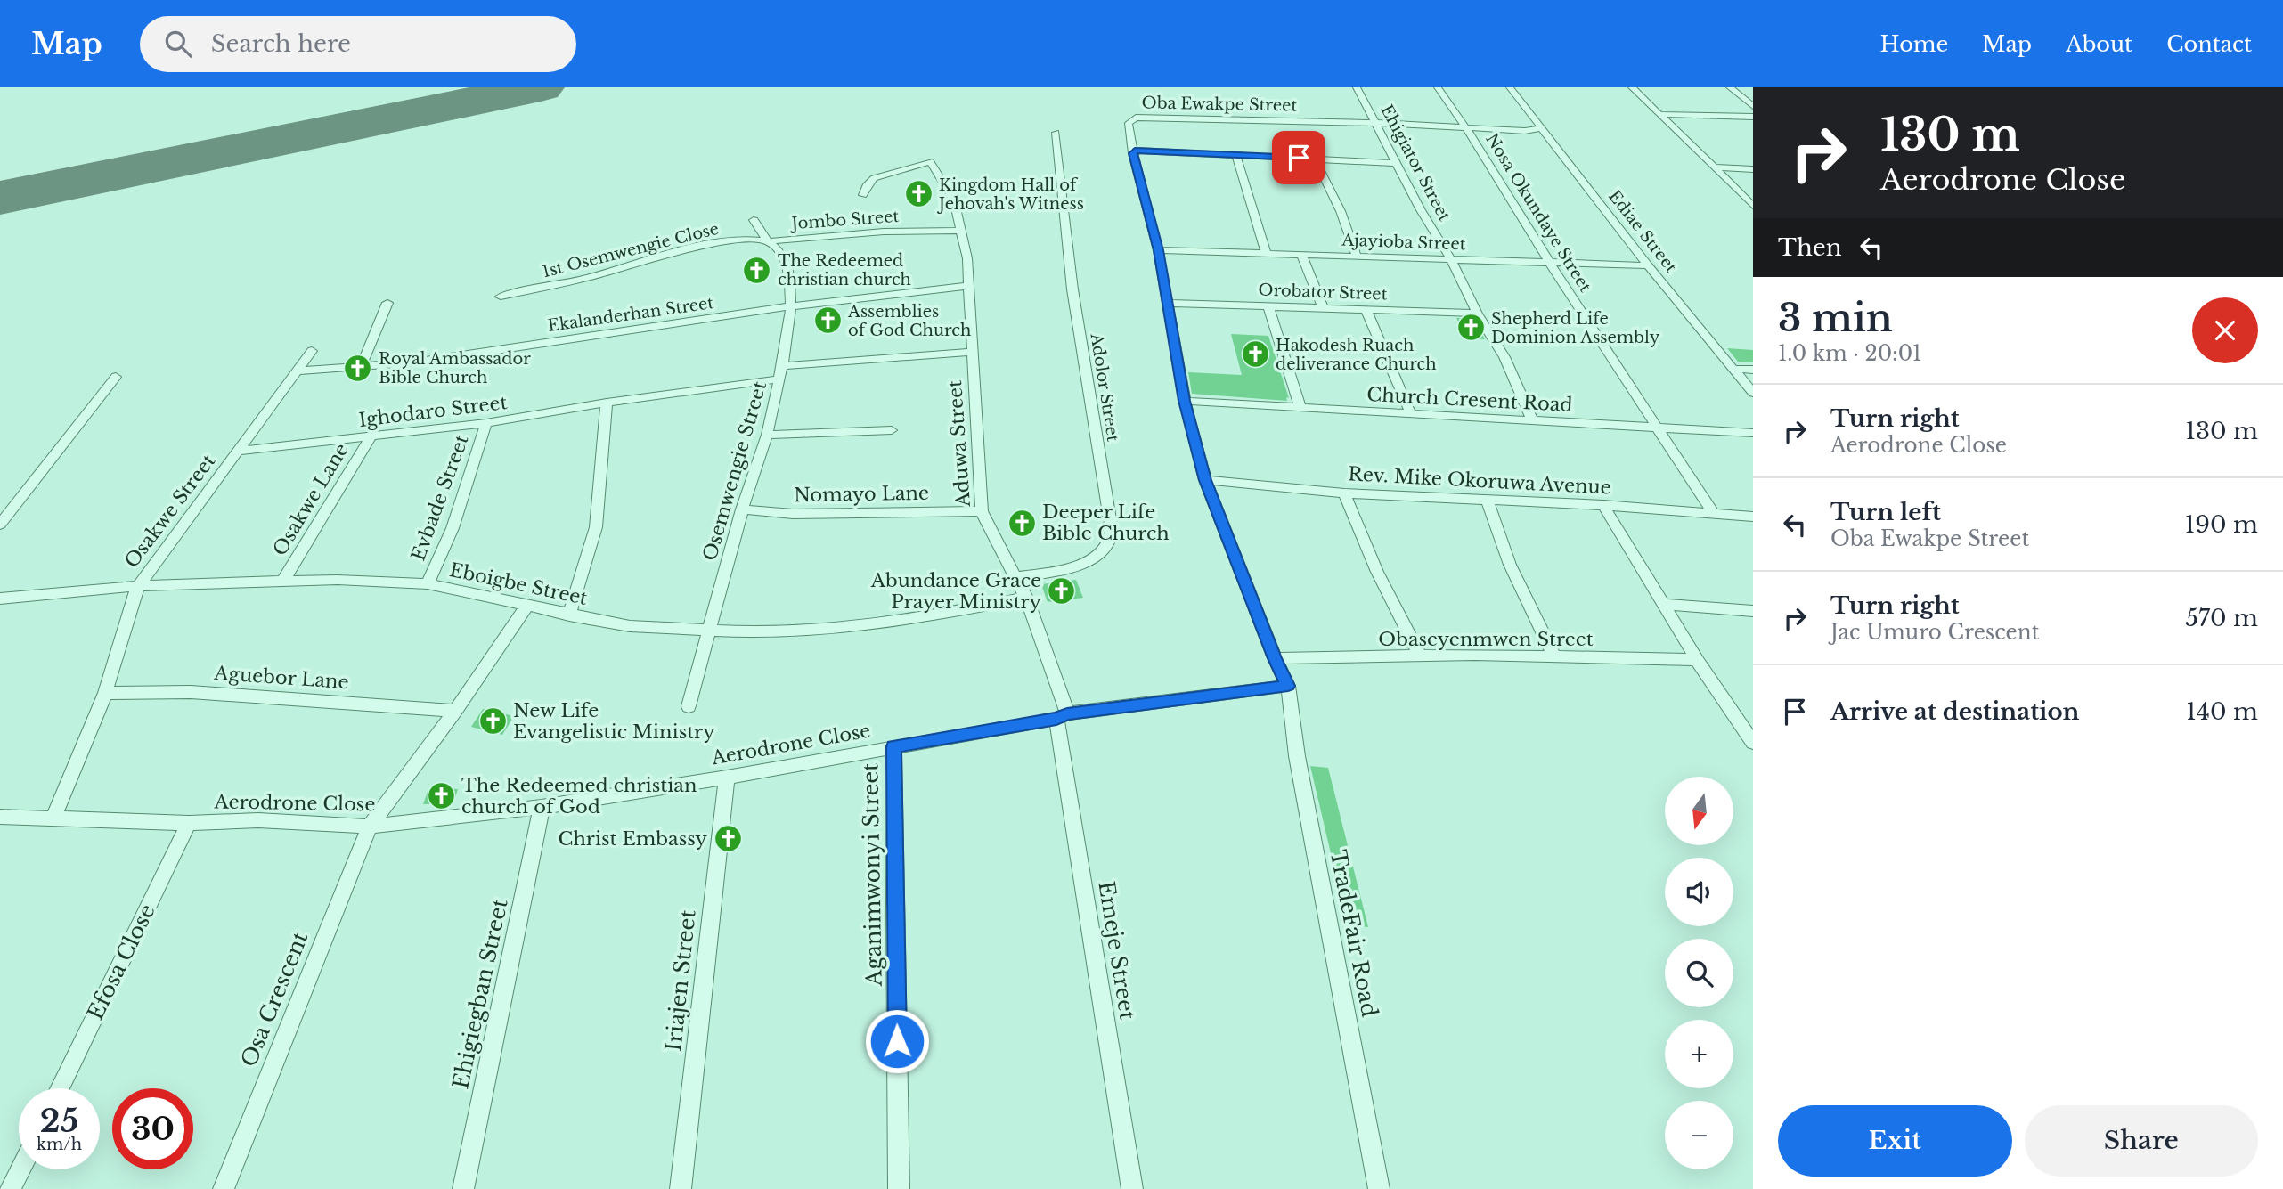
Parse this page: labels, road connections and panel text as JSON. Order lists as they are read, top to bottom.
{
  "streets": {
    "street": [
      "Oba Ewakpe Street",
      "Ehigiator Street",
      "Nosa Okundaye Street",
      "Jombo Street",
      "Ediae Street",
      "Ajayioba Street",
      "1st Osemwengie Close",
      "Orobator Street",
      "Ekalanderhan Street",
      "Adolor Street",
      "Church Cresent Road",
      "Ighodaro Street",
      "Aduwa Street",
      "Osemwengie Street",
      "Rev. Mike Okoruwa Avenue",
      "Nomayo Lane",
      "Evbade Street",
      "Osakwe Lane",
      "Osakwe Street",
      "Eboigbe Street",
      "Obaseyenmwen Street",
      "Aguebor Lane",
      "Aerodrone Close",
      "Aganimwonyi Street",
      "TradeFair Road",
      "Emeje Street",
      "Efosa Close",
      "Iriajen Street",
      "Ehigiegban Street",
      "Osa Crescent"
    ]
  },
  "crossings": [
    ["Oba Ewakpe Street", "Ehigiator Street"],
    ["Oba Ewakpe Street", "Ajayioba Street"],
    ["Oba Ewakpe Street", "Orobator Street"],
    ["Oba Ewakpe Street", "Church Cresent Road"],
    ["Oba Ewakpe Street", "Rev. Mike Okoruwa Avenue"],
    ["Oba Ewakpe Street", "Obaseyenmwen Street"],
    ["Oba Ewakpe Street", "Aerodrone Close"],
    ["Oba Ewakpe Street", "TradeFair Road"],
    ["Ehigiator Street", "Ajayioba Street"],
    ["Ehigiator Street", "Orobator Street"],
    ["Ehigiator Street", "Church Cresent Road"],
    ["Nosa Okundaye Street", "Ajayioba Street"],
    ["Nosa Okundaye Street", "Church Cresent Road"],
    ["Nosa Okundaye Street", "Rev. Mike Okoruwa Avenue"],
    ["Jombo Street", "1st Osemwengie Close"],
    ["Jombo Street", "Aduwa Street"],
    ["Jombo Street", "Osemwengie Street"],
    ["Ediae Street", "Ajayioba Street"],
    ["1st Osemwengie Close", "Osemwengie Street"],
    ["Ekalanderhan Street", "Aduwa Street"],
    ["Ekalanderhan Street", "Osemwengie Street"],
    ["Ekalanderhan Street", "Osakwe Street"],
    ["Adolor Street", "Aduwa Street"],
    ["Ighodaro Street", "Osemwengie Street"],
    ["Ighodaro Street", "Evbade Street"],
    ["Ighodaro Street", "Osakwe Lane"],
    ["Ighodaro Street", "Osakwe Street"],
    ["Aduwa Street", "Nomayo Lane"],
    ["Aduwa Street", "Eboigbe Street"],
    ["Aduwa Street", "Aerodrone Close"],
    ["Aduwa Street", "Emeje Street"],
    ["Osemwengie Street", "Nomayo Lane"],
    ["Osemwengie Street", "Eboigbe Street"],
    ["Evbade Street", "Eboigbe Street"],
    ["Osakwe Lane", "Eboigbe Street"],
    ["Osakwe Street", "Eboigbe Street"],
    ["Osakwe Street", "Aguebor Lane"],
    ["Osakwe Street", "Aerodrone Close"],
    ["Eboigbe Street", "Osa Crescent"],
    ["Aguebor Lane", "Osa Crescent"],
    ["Aerodrone Close", "Aganimwonyi Street"],
    ["Aerodrone Close", "TradeFair Road"],
    ["Aerodrone Close", "Emeje Street"],
    ["Aerodrone Close", "Efosa Close"],
    ["Aerodrone Close", "Iriajen Street"],
    ["Aerodrone Close", "Ehigiegban Street"],
    ["Aerodrone Close", "Osa Crescent"]
  ],
  "places": {
    "church": [
      "Kingdom Hall of Jehovah's Witness",
      "The Redeemed christian church",
      "Assemblies of God Church",
      "Shepherd Life Dominion Assembly",
      "Hakodesh Ruach deliverance Church",
      "Royal Ambassador Bible Church",
      "Deeper Life Bible Church",
      "Abundance Grace Prayer Ministry",
      "New Life Evangelistic Ministry",
      "The Redeemed christian church of God",
      "Christ Embassy"
    ]
  },
  "north": "bottom",
  "page": {
    "header": "Map",
    "search": "Search here",
    "nav": [
      "Home",
      "Map",
      "About",
      "Contact"
    ],
    "turn": ["130 m", "Aerodrone Close"],
    "then": "Then",
    "heading": ["3 min", "1.0 km · 20:01"],
    "list": [
      {
        "name": "Turn right",
        "note": "Aerodrone Close",
        "value": "130 m"
      },
      {
        "name": "Turn left",
        "note": "Oba Ewakpe Street",
        "value": "190 m"
      },
      {
        "name": "Turn right",
        "note": "Jac Umuro Crescent",
        "value": "570 m"
      },
      {
        "name": "Arrive at destination",
        "value": "140 m"
      }
    ],
    "map_buttons": ["+", "−"],
    "speed": "25 km/h",
    "limit": "30",
    "buttons": ["Exit", "Share"]
  }
}
